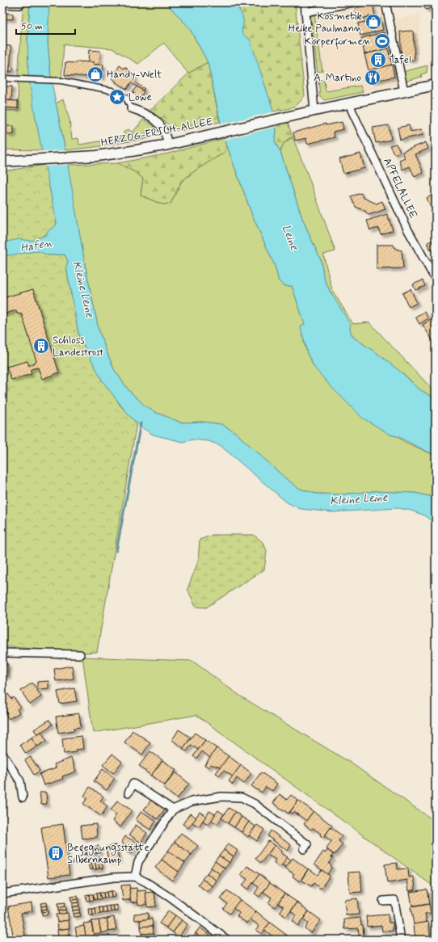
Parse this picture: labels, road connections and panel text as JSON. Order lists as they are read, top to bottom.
{
  "streets": {
    "main road": ["HERZOG-ERICH-ALLEE"],
    "street": ["APFELALLEE"]
  },
  "crossings": [
    ["HERZOG-ERICH-ALLEE", "APFELALLEE"]
  ],
  "water": ["Leine", "Hafen", "Kleine Leine"],
  "places": {
    "shop": ["Kosmetik Heike Paulmann", "Handy-Welt"],
    "sports": ["Körperformen"],
    "building": ["Tafel", "Schloss Landestrost", "Begegnungsstätte Silbernkamp"],
    "restaurant": ["A. Martino"],
    "place": ["Löwe"]
  },
  "scale_bar": "50 m"
}
